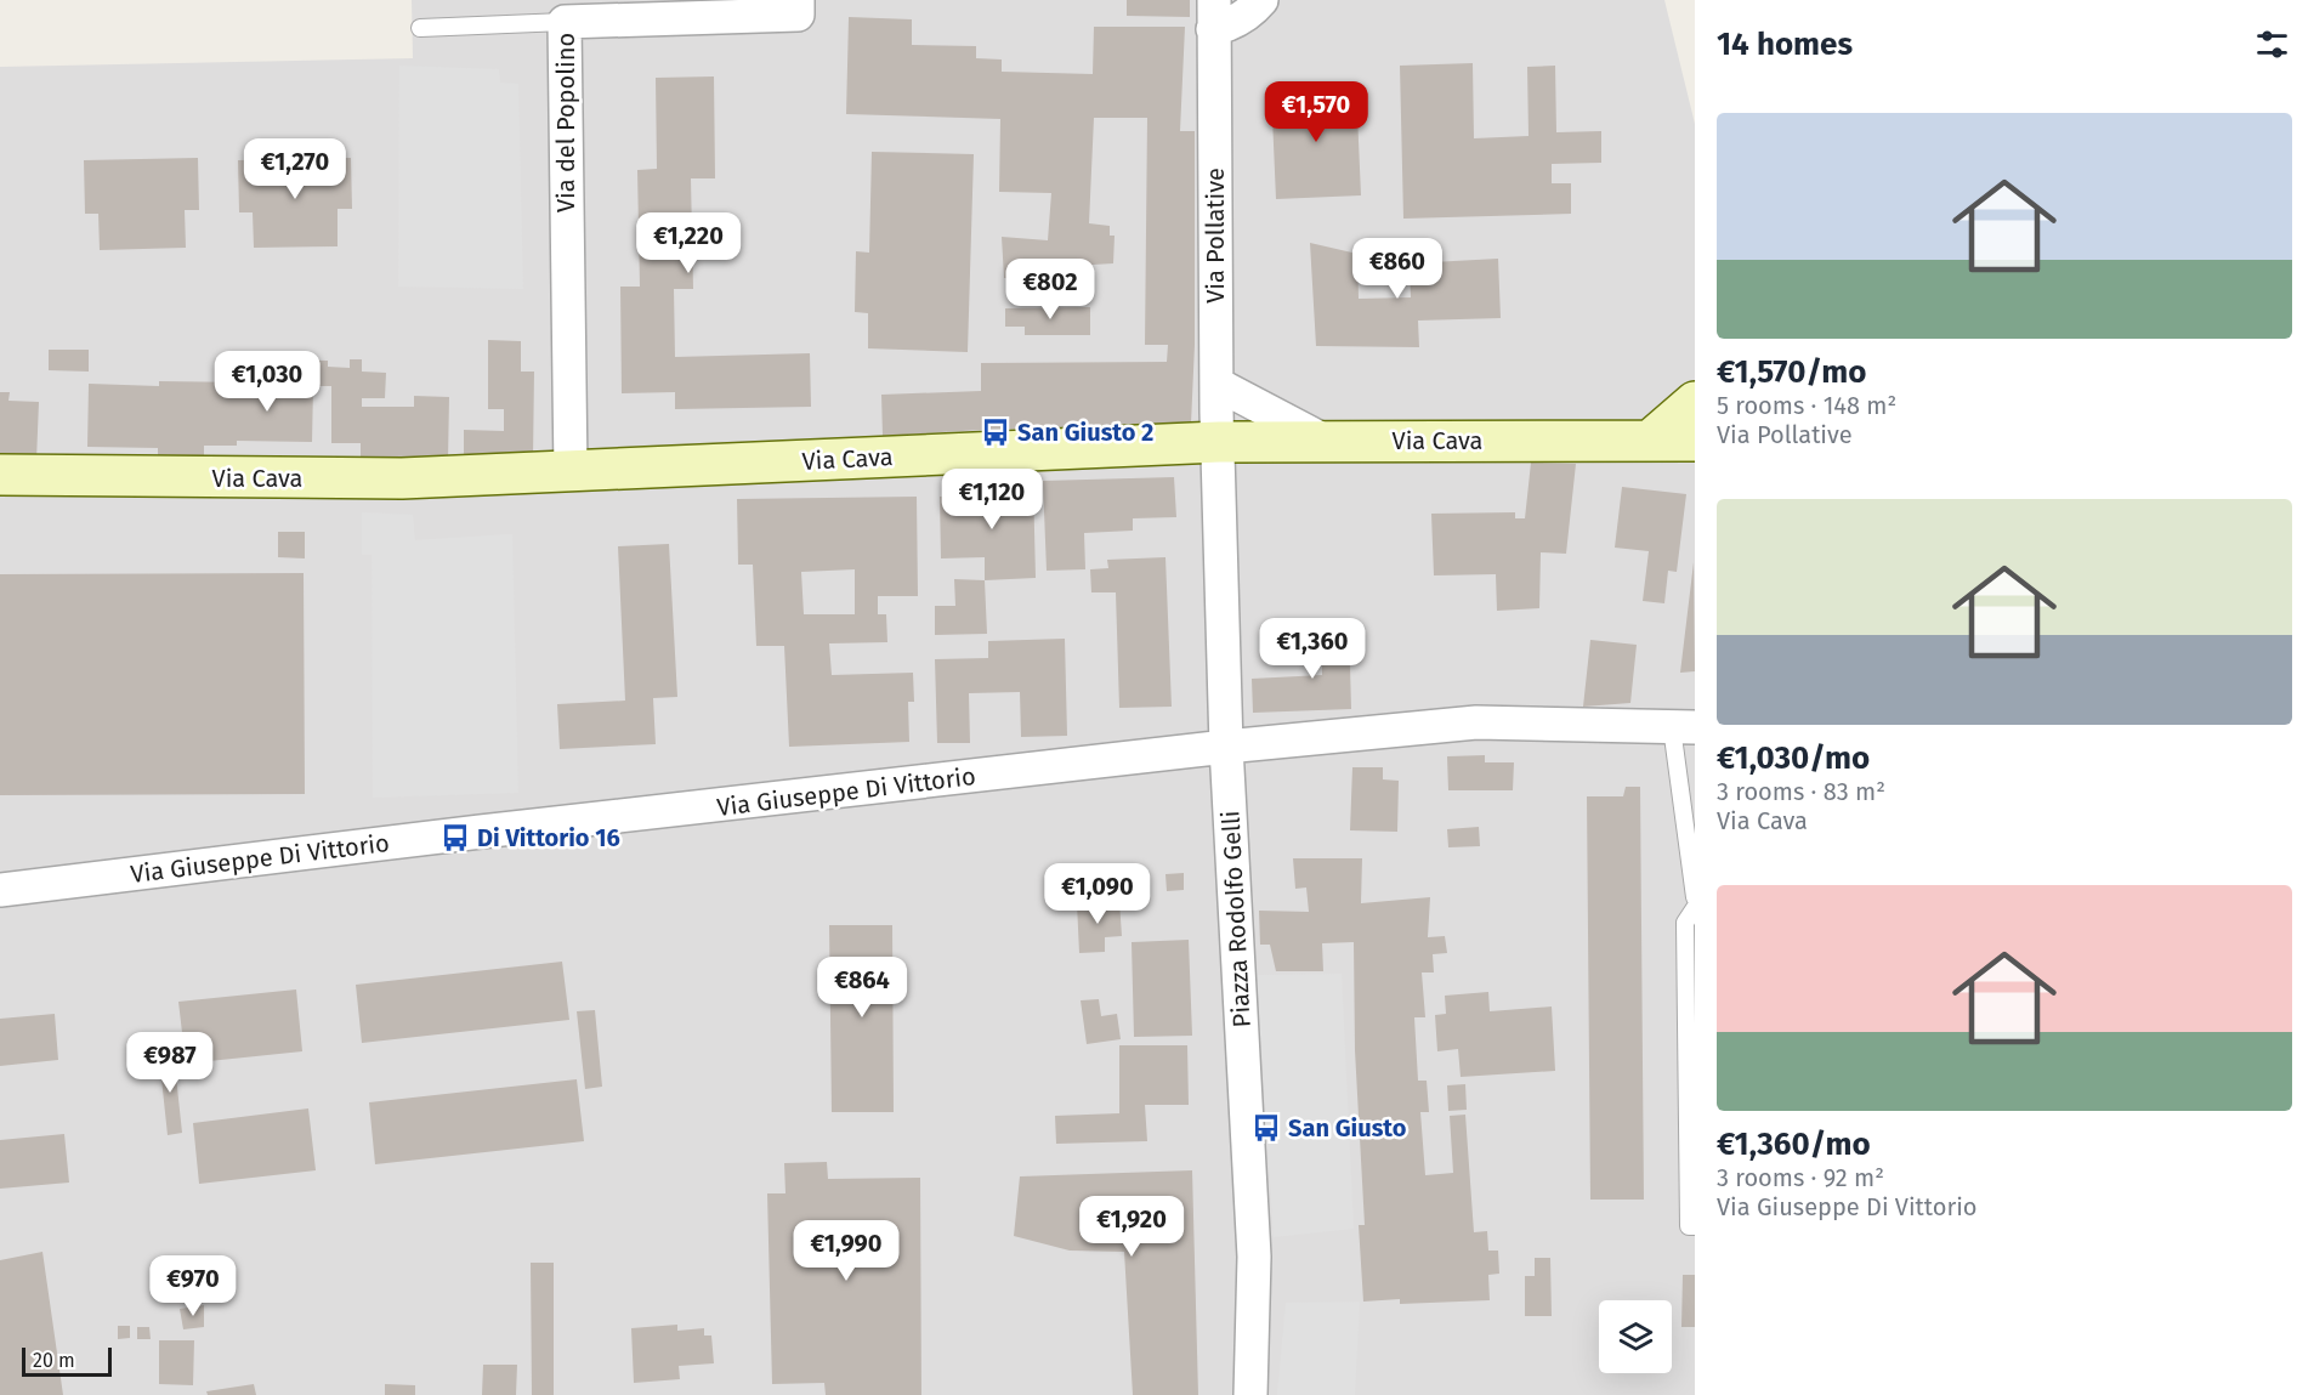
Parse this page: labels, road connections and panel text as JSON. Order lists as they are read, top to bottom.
{
  "streets": {
    "street": [
      "Via del Popolino",
      "Via Pollative",
      "Via Cava",
      "Via Giuseppe Di Vittorio",
      "Piazza Rodolfo Gelli"
    ]
  },
  "crossings": [
    ["Via del Popolino", "Via Cava"],
    ["Via Pollative", "Via Cava"],
    ["Via Pollative", "Piazza Rodolfo Gelli"],
    ["Via Cava", "Piazza Rodolfo Gelli"],
    ["Via Giuseppe Di Vittorio", "Piazza Rodolfo Gelli"]
  ],
  "places": {
    "bus stop": ["San Giusto 2", "Di Vittorio 16", "San Giusto"]
  },
  "scale_bar": "20 m",
  "page": {
    "heading": "14 homes",
    "price": [
      "€1,570",
      "€1,270",
      "€1,220",
      "€860",
      "€802",
      "€1,030",
      "€1,120",
      "€1,360",
      "€1,090",
      "€864",
      "€987",
      "€1,920",
      "€1,990",
      "€970"
    ],
    "list": [
      {
        "name": "€1,570/mo",
        "note": "5 rooms · 148 m² · Via Pollative"
      },
      {
        "name": "€1,030/mo",
        "note": "3 rooms · 83 m² · Via Cava"
      },
      {
        "name": "€1,360/mo",
        "note": "3 rooms · 92 m² · Via Giuseppe Di Vittorio"
      }
    ],
    "scale": "20 m"
  }
}
